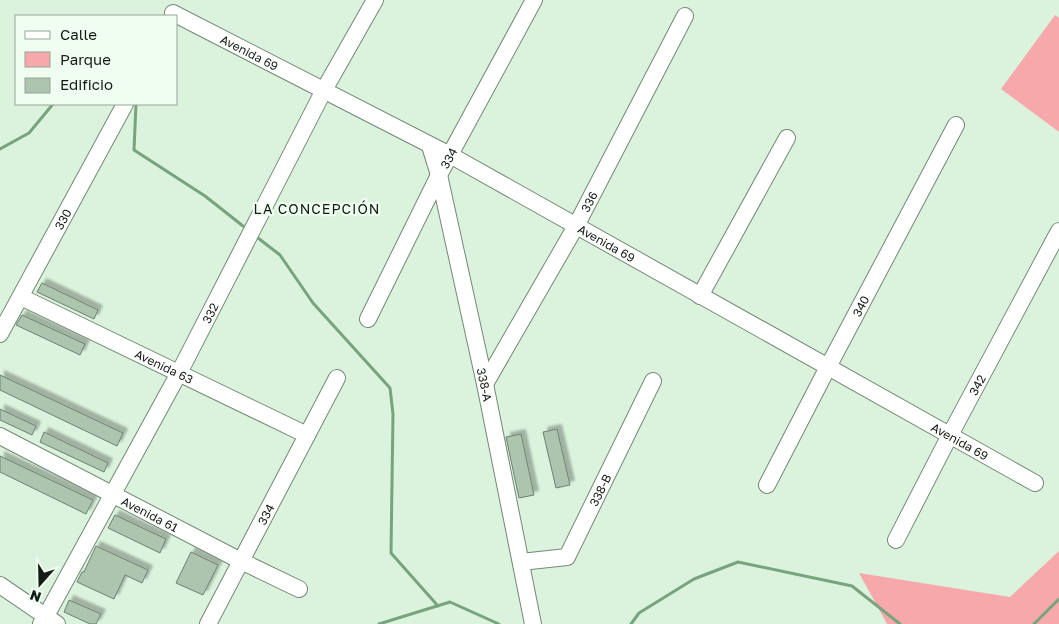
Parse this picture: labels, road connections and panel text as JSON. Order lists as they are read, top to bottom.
{
  "streets": {
    "street": [
      "Avenida 69",
      "334",
      "336",
      "330",
      "340",
      "332",
      "Avenida 63",
      "338-A",
      "342",
      "338-B",
      "Avenida 61"
    ]
  },
  "crossings": [
    ["Avenida 69", "334"],
    ["Avenida 69", "336"],
    ["Avenida 69", "340"],
    ["Avenida 69", "332"],
    ["Avenida 69", "338-A"],
    ["Avenida 69", "342"],
    ["334", "Avenida 63"],
    ["334", "338-A"],
    ["334", "Avenida 61"],
    ["336", "338-A"],
    ["330", "Avenida 63"],
    ["332", "Avenida 63"],
    ["332", "Avenida 61"],
    ["338-A", "338-B"]
  ],
  "districts": ["LA CONCEPCIÓN"],
  "legend": ["Calle", "Parque", "Edificio"],
  "north": "bottom"
}
